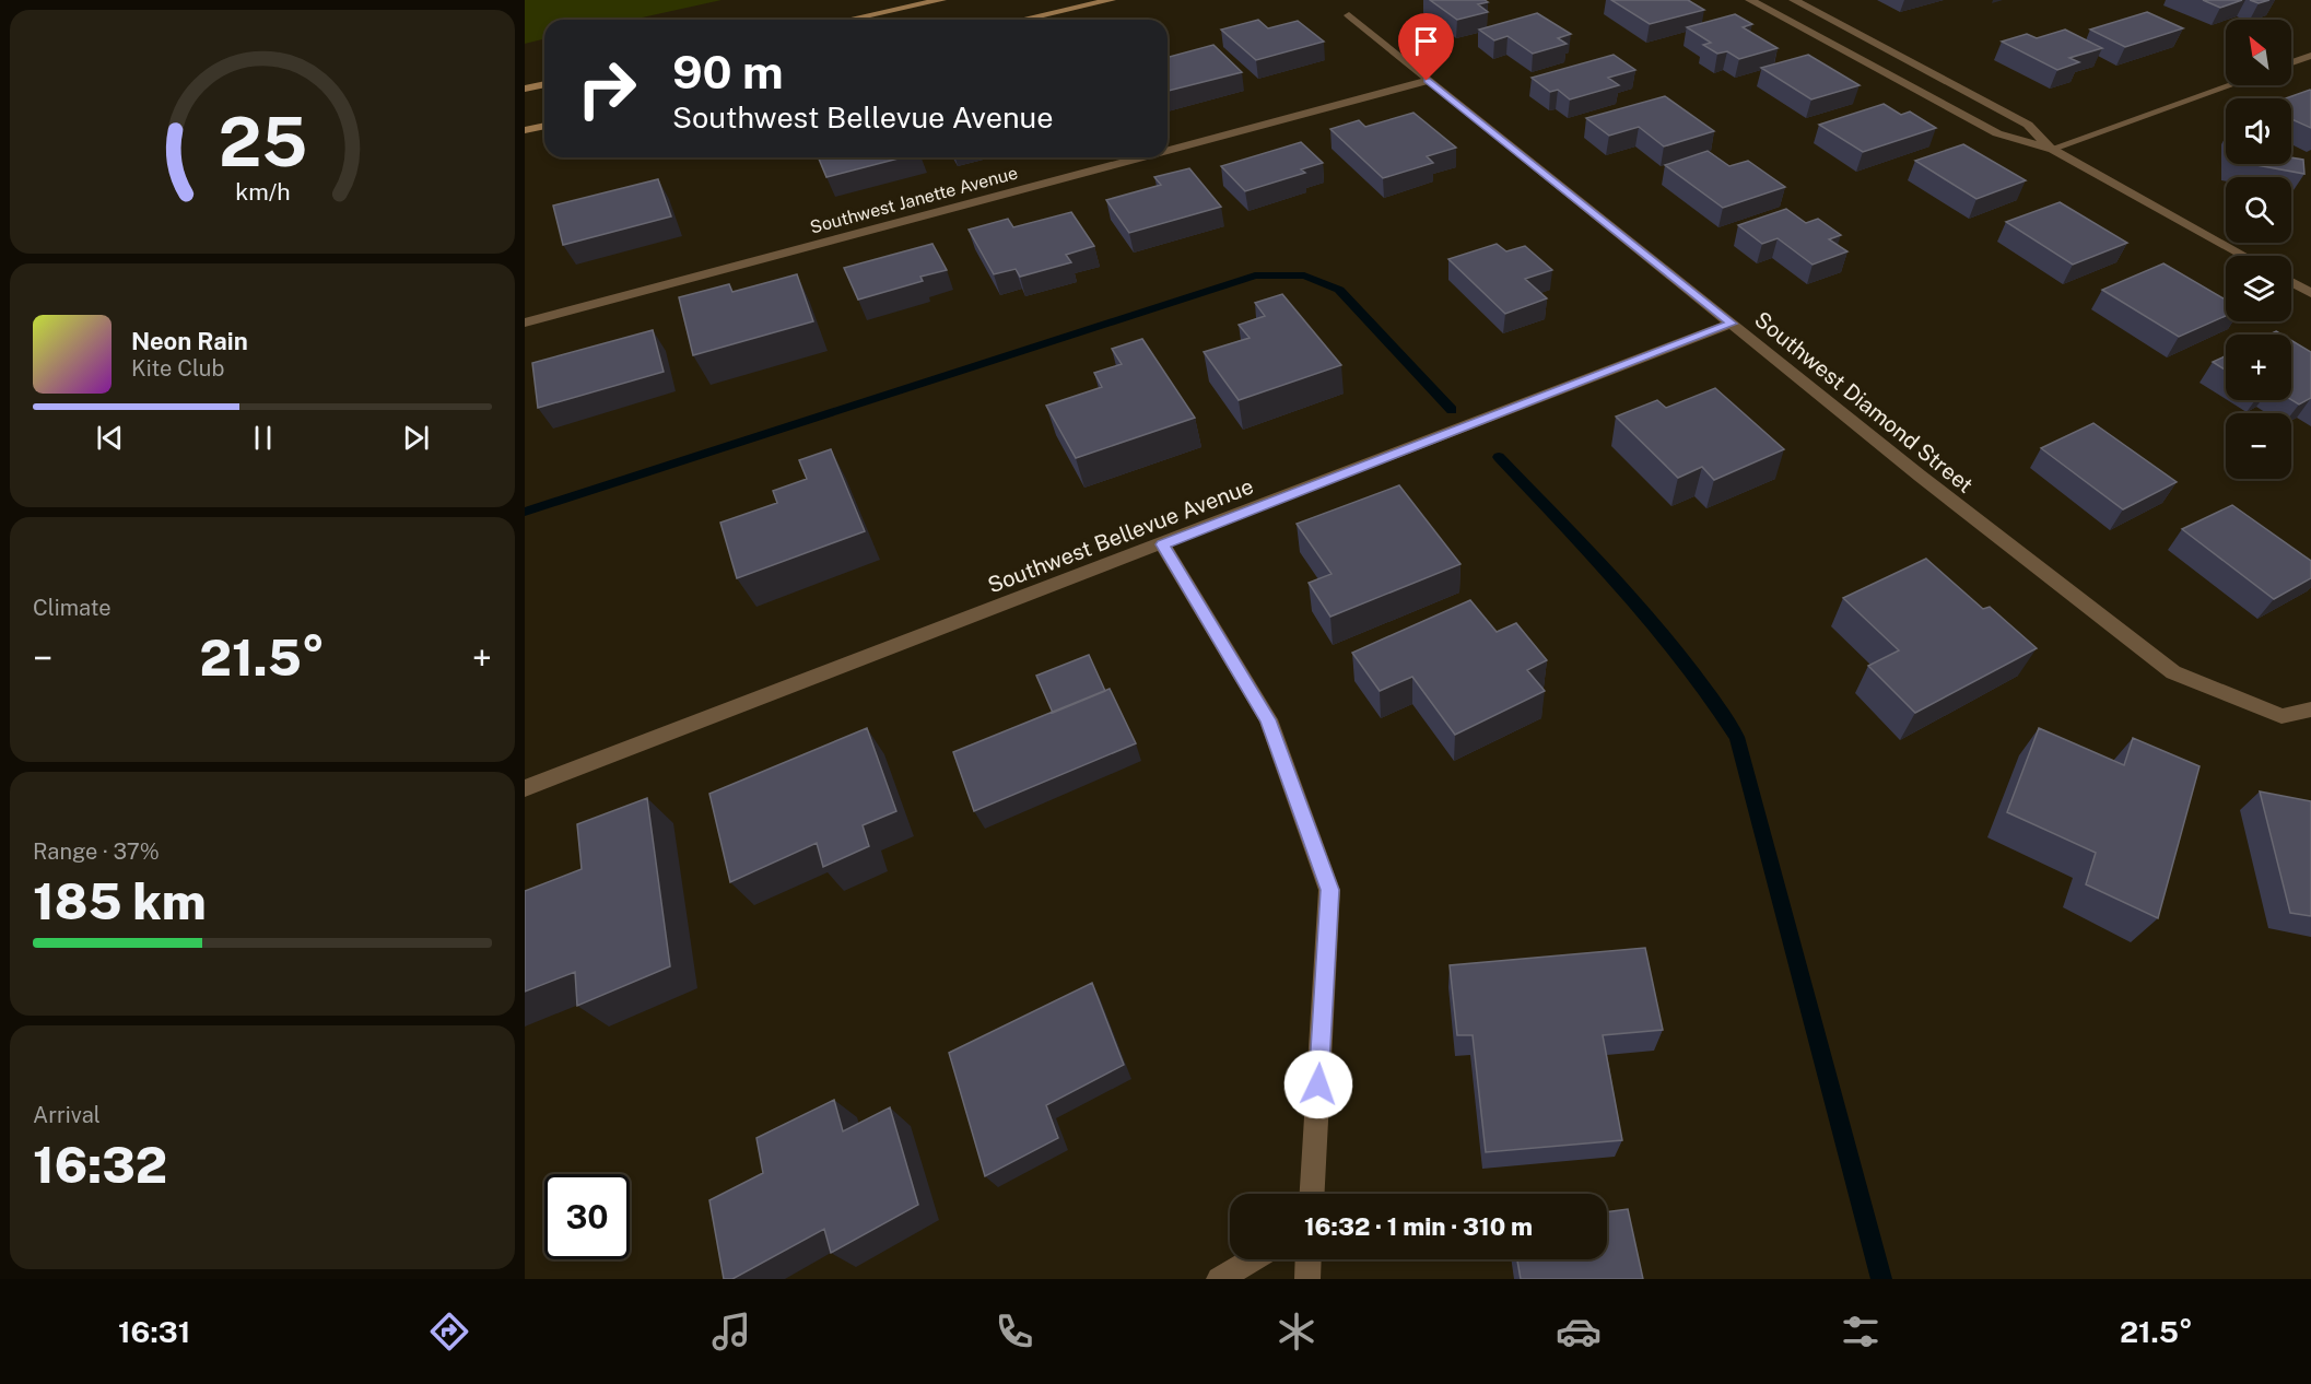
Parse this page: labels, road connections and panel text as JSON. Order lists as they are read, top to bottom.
{
  "streets": {
    "street": ["Southwest Janette Avenue", "Southwest Diamond Street", "Southwest Bellevue Avenue"]
  },
  "crossings": [
    ["Southwest Janette Avenue", "Southwest Diamond Street"],
    ["Southwest Diamond Street", "Southwest Bellevue Avenue"]
  ],
  "north": "top left",
  "page": {
    "map_buttons": ["+", "−"],
    "turn": ["90 m", "Southwest Bellevue Avenue"],
    "song": ["Neon Rain", "Kite Club"],
    "tile": [
      "Climate",
      ["Range · 37%", "185 km"],
      ["Arrival", "16:32"]
    ],
    "heat": ["−", "21.5°", "+"],
    "limit": "30",
    "trip": "16:32 · 1 min · 310 m",
    "tabs": ["16:31", "21.5°"],
    "gauge": ["25", "km/h"]
  }
}
